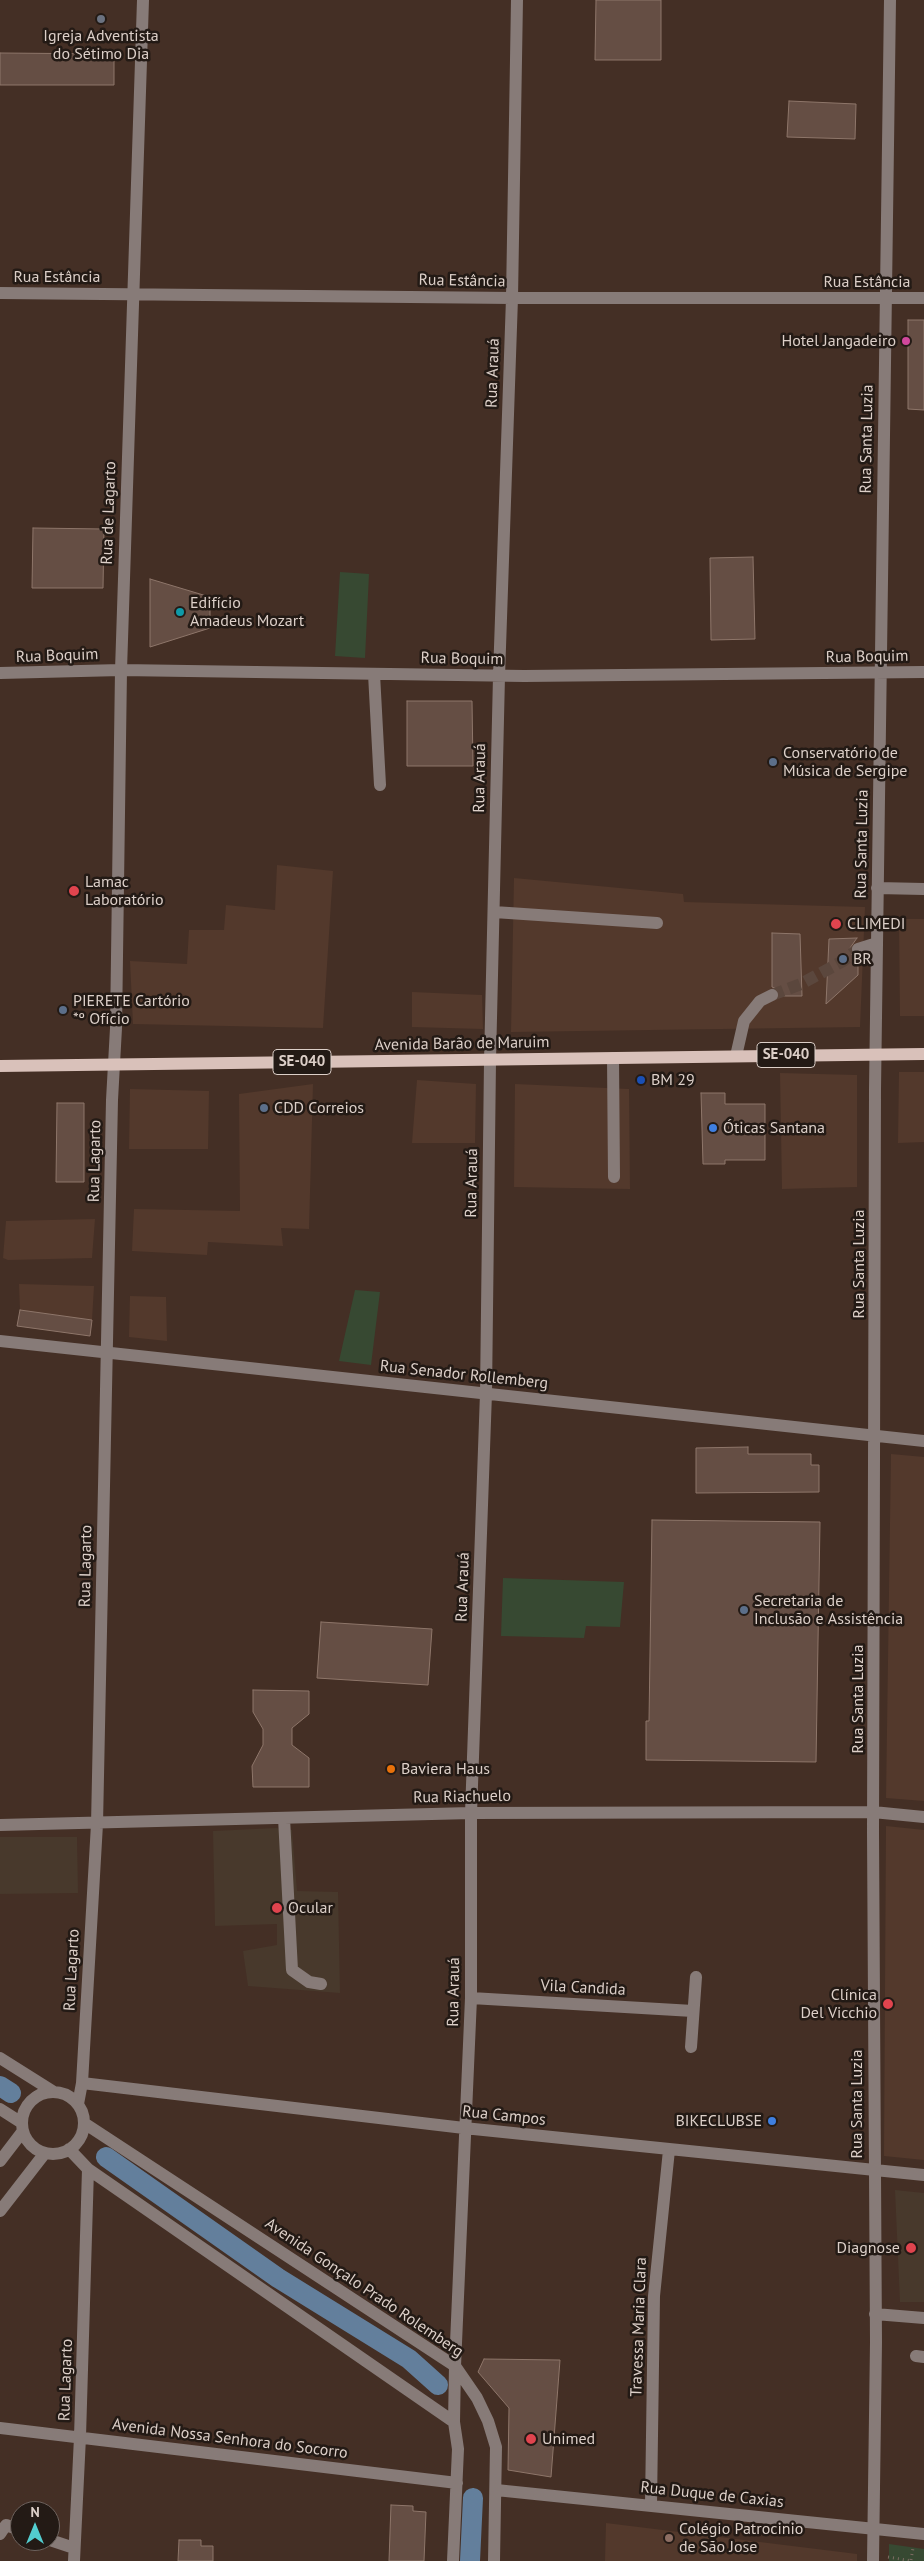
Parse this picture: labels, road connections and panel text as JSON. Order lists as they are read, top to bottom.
{
  "streets": {
    "main road": ["Avenida Barão de Maruim", "SE-040"],
    "street": [
      "Rua Estância",
      "Rua Arauá",
      "Rua Santa Luzia",
      "Rua de Lagarto",
      "Rua Boquim",
      "Rua Lagarto",
      "Rua Senador Rollemberg",
      "Rua Riachuelo",
      "Vila Candida",
      "Rua Campos",
      "Avenida Gonçalo Prado Rolemberg",
      "Travessa Maria Clara",
      "Avenida Nossa Senhora do Socorro",
      "Rua Duque de Caxias"
    ]
  },
  "crossings": [
    ["Rua Estância", "Rua Arauá"],
    ["Rua Estância", "Rua Santa Luzia"],
    ["Rua Estância", "Rua de Lagarto"],
    ["Rua Arauá", "Rua Boquim"],
    ["Rua Arauá", "Avenida Barão de Maruim"],
    ["Rua Arauá", "Rua Senador Rollemberg"],
    ["Rua Arauá", "Rua Riachuelo"],
    ["Rua Arauá", "Vila Candida"],
    ["Rua Arauá", "Rua Campos"],
    ["Rua Arauá", "Avenida Gonçalo Prado Rolemberg"],
    ["Rua Santa Luzia", "Rua Boquim"],
    ["Rua Santa Luzia", "Avenida Barão de Maruim"],
    ["Rua Santa Luzia", "Rua Senador Rollemberg"],
    ["Rua Santa Luzia", "Rua Riachuelo"],
    ["Rua Santa Luzia", "Rua Campos"],
    ["Rua Santa Luzia", "Rua Duque de Caxias"],
    ["Rua de Lagarto", "Rua Boquim"],
    ["Rua de Lagarto", "Rua Lagarto"],
    ["Avenida Barão de Maruim", "Rua Lagarto"],
    ["Rua Lagarto", "Rua Senador Rollemberg"],
    ["Rua Lagarto", "Rua Riachuelo"],
    ["Rua Lagarto", "Rua Campos"],
    ["Rua Lagarto", "Avenida Gonçalo Prado Rolemberg"],
    ["Rua Lagarto", "Avenida Nossa Senhora do Socorro"],
    ["Rua Campos", "Travessa Maria Clara"],
    ["Avenida Gonçalo Prado Rolemberg", "Rua Duque de Caxias"],
    ["Travessa Maria Clara", "Rua Duque de Caxias"]
  ],
  "places": [
    "Igreja Adventista do Sétimo Dia",
    "Hotel Jangadeiro",
    "Edifício Amadeus Mozart",
    "Conservatório de Música de Sergipe",
    "Lamac Laboratório",
    "CLIMEDI",
    "BR",
    "PIERETE Cartório *º Ofício",
    "BM 29",
    "CDD Correios",
    "Óticas Santana",
    "Secretaria de Inclusão e Assistência",
    "Baviera Haus",
    "Ocular",
    "Clínica Del Vicchio",
    "BIKECLUBSE",
    "Diagnose",
    "Unimed",
    "Colégio Patrocinio de São Jose"
  ],
  "north": "top"
}
